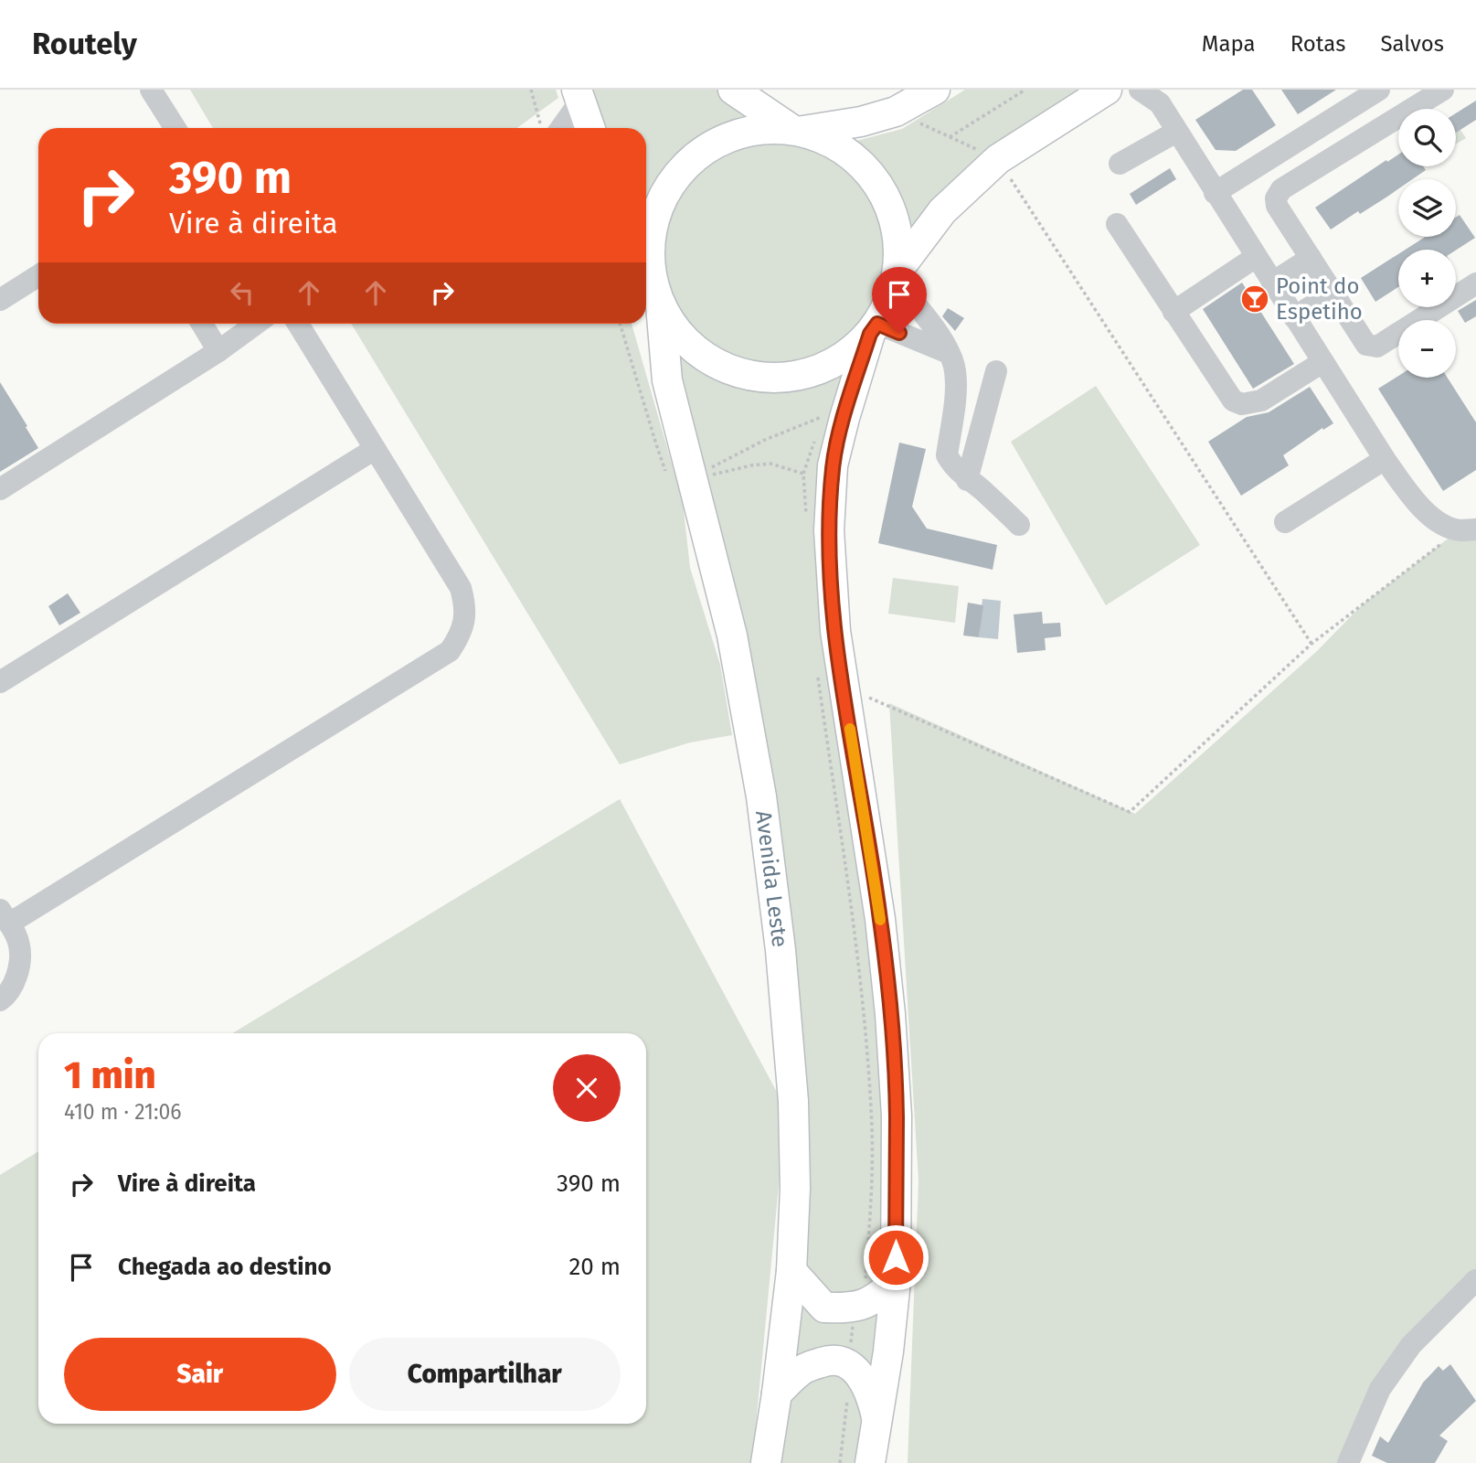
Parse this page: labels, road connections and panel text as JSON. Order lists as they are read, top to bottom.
{
  "streets": {
    "main road": ["Avenida Leste"]
  },
  "places": {
    "bar": ["Point do Espetiho"]
  },
  "page": {
    "header": "Routely",
    "nav": ["Mapa", "Rotas", "Salvos"],
    "map_buttons": ["+", "−"],
    "turn": ["390 m", "Vire à direita"],
    "heading": ["1 min", "410 m · 21:06"],
    "list": [
      {
        "name": "Vire à direita",
        "value": "390 m"
      },
      {
        "name": "Chegada ao destino",
        "value": "20 m"
      }
    ],
    "buttons": ["Sair", "Compartilhar"]
  }
}
